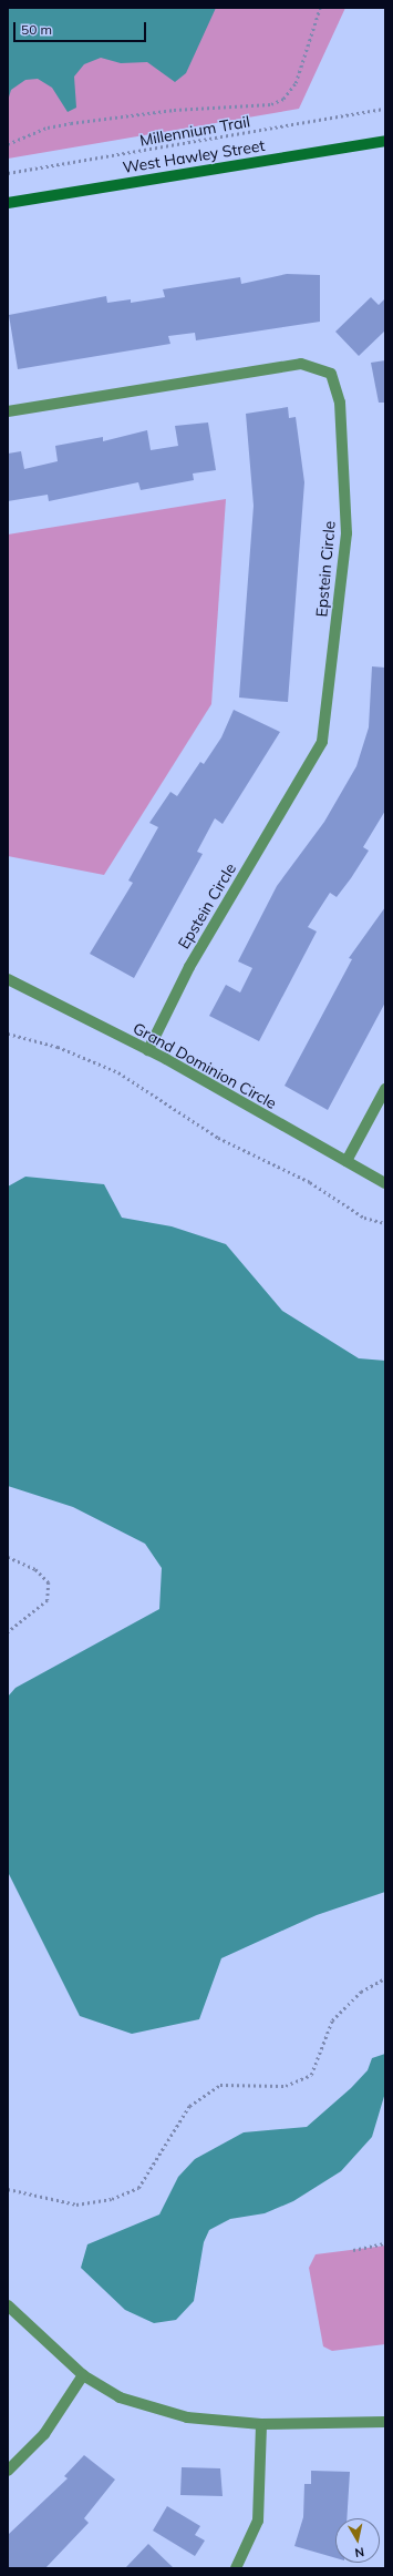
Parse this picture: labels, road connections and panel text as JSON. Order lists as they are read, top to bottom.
{
  "streets": {
    "street": ["West Hawley Street", "Epstein Circle", "Grand Dominion Circle"],
    "path": ["Millennium Trail"]
  },
  "crossings": [
    ["Epstein Circle", "Grand Dominion Circle"]
  ],
  "scale_bar": "50 m",
  "north": "bottom"
}
